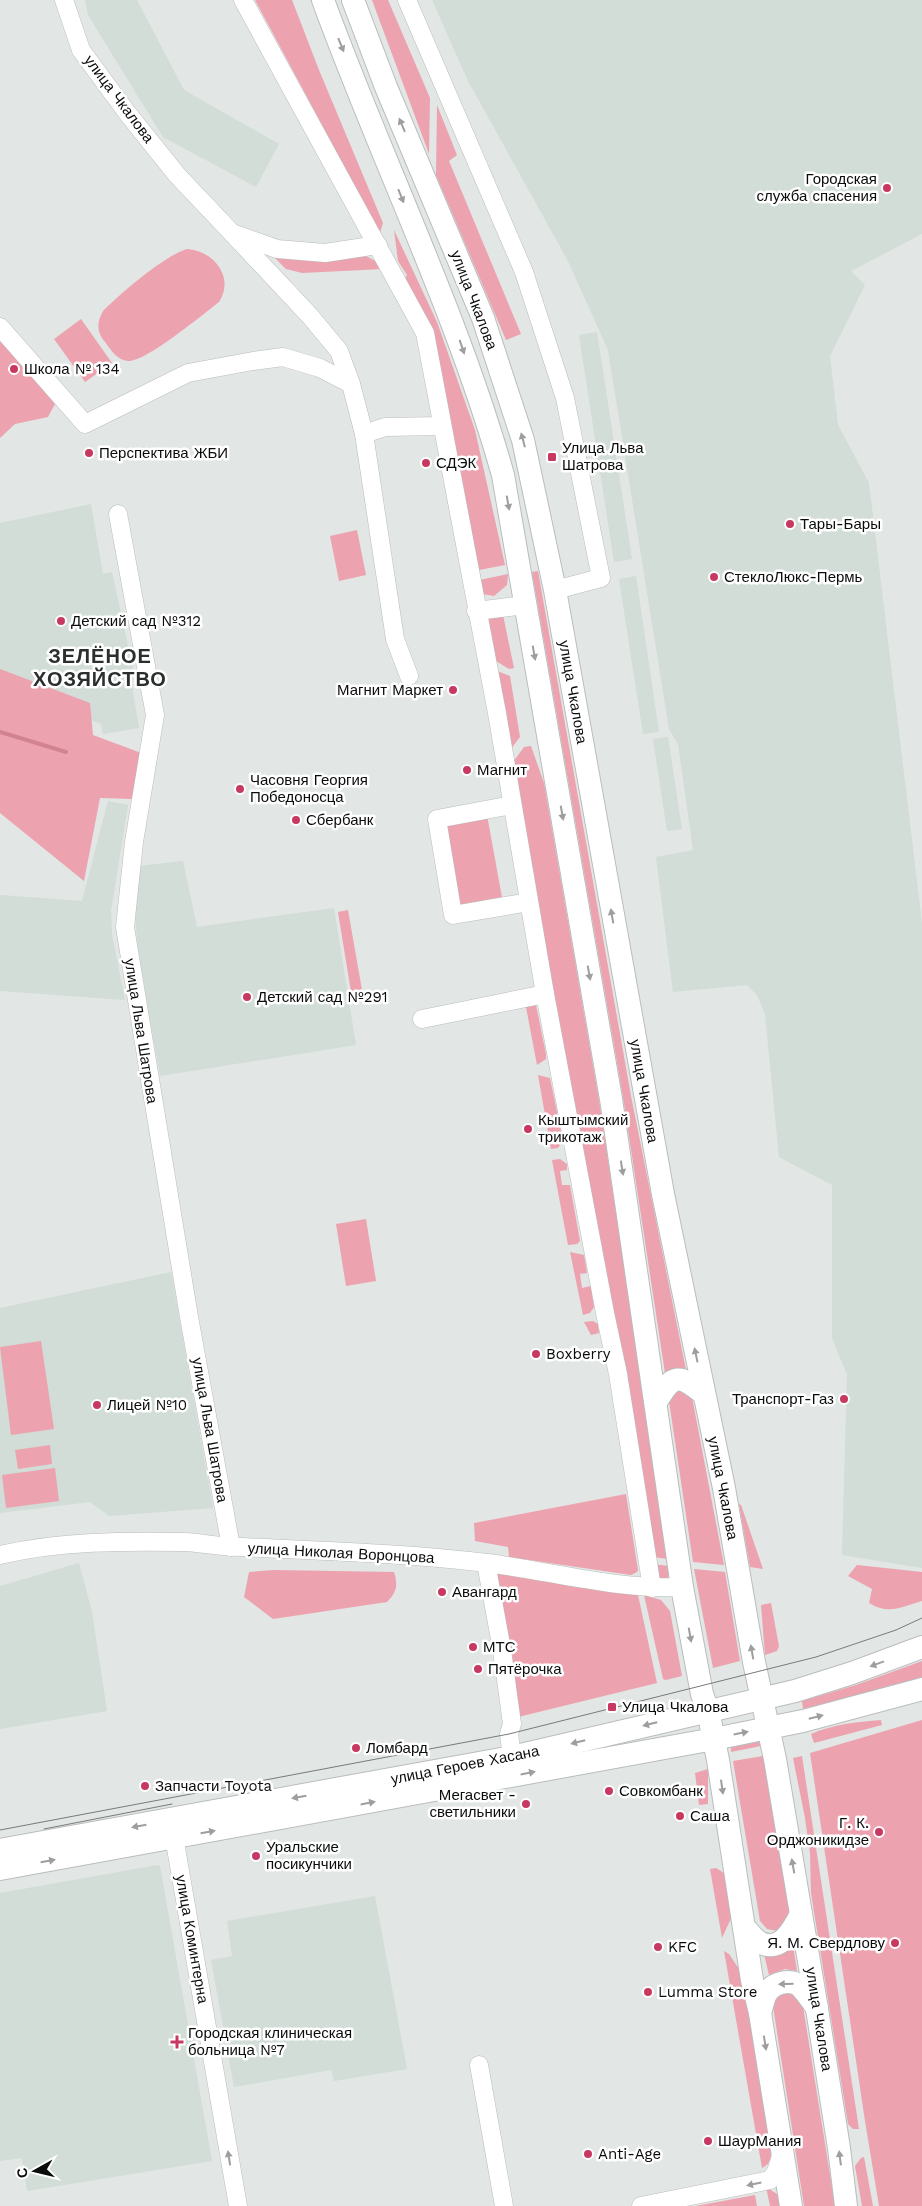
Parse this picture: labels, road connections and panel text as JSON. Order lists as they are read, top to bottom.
{
  "streets": {
    "main road": ["улица Чкалова", "улица Героев Хасана"],
    "street": ["улица Льва Шатрова", "улица Николая Воронцова", "улица Коминтерна"]
  },
  "crossings": [
    ["улица Чкалова", "улица Николая Воронцова"],
    ["улица Чкалова", "улица Героев Хасана"],
    ["улица Льва Шатрова", "улица Николая Воронцова"],
    ["улица Героев Хасана", "улица Коминтерна"]
  ],
  "one_way": ["улица Коминтерна"],
  "districts": ["ЗЕЛЁНОЕ ХОЗЯЙСТВО"],
  "places": {
    "other": [
      "Городская служба спасения",
      "Школа № 134",
      "Перспектива ЖБИ",
      "СДЭК",
      "Тары-Бары",
      "СтеклоЛюкс-Пермь",
      "Детский сад №312",
      "Магнит Маркет",
      "Магнит",
      "Часовня Георгия Победоносца",
      "Сбербанк",
      "Детский сад №291",
      "Кыштымский трикотаж",
      "Boxberry",
      "Транспорт-Газ",
      "Лицей №10",
      "Авангард",
      "МТС",
      "Пятёрочка",
      "Ломбард",
      "Запчасти Toyota",
      "Совкомбанк",
      "Мегасвет - светильники",
      "Саша",
      "Г. К. Орджоникидзе",
      "Уральские посикунчики",
      "Я. М. Свердлову",
      "KFC",
      "Lumma Store",
      "ШаурМания",
      "Anti-Age"
    ],
    "transit": ["Улица Льва Шатрова", "Улица Чкалова"],
    "health": ["Городская клиническая больница №7"]
  },
  "north": "left"
}
